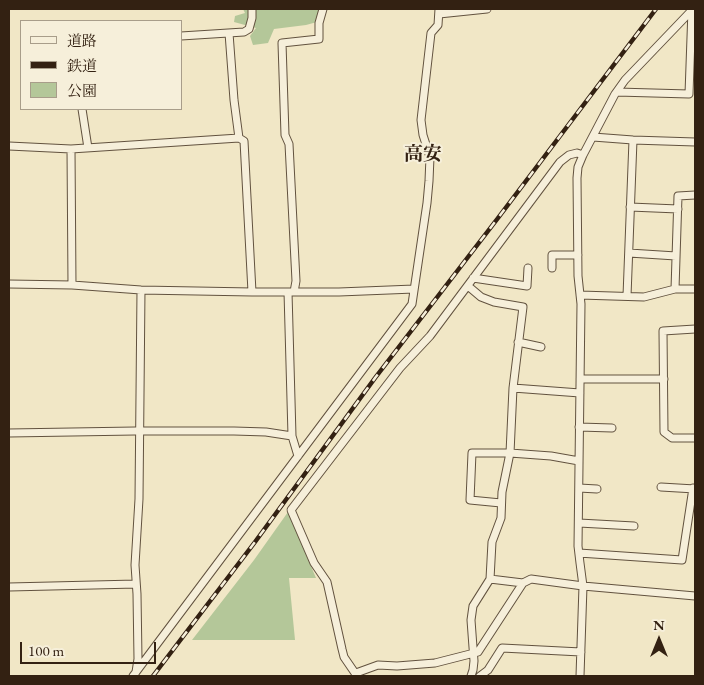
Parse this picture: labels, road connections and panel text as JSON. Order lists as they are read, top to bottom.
{
  "districts": ["高安"],
  "legend": ["道路", "鉄道", "公園"],
  "scale_bar": "100 m",
  "north": "top"
}
